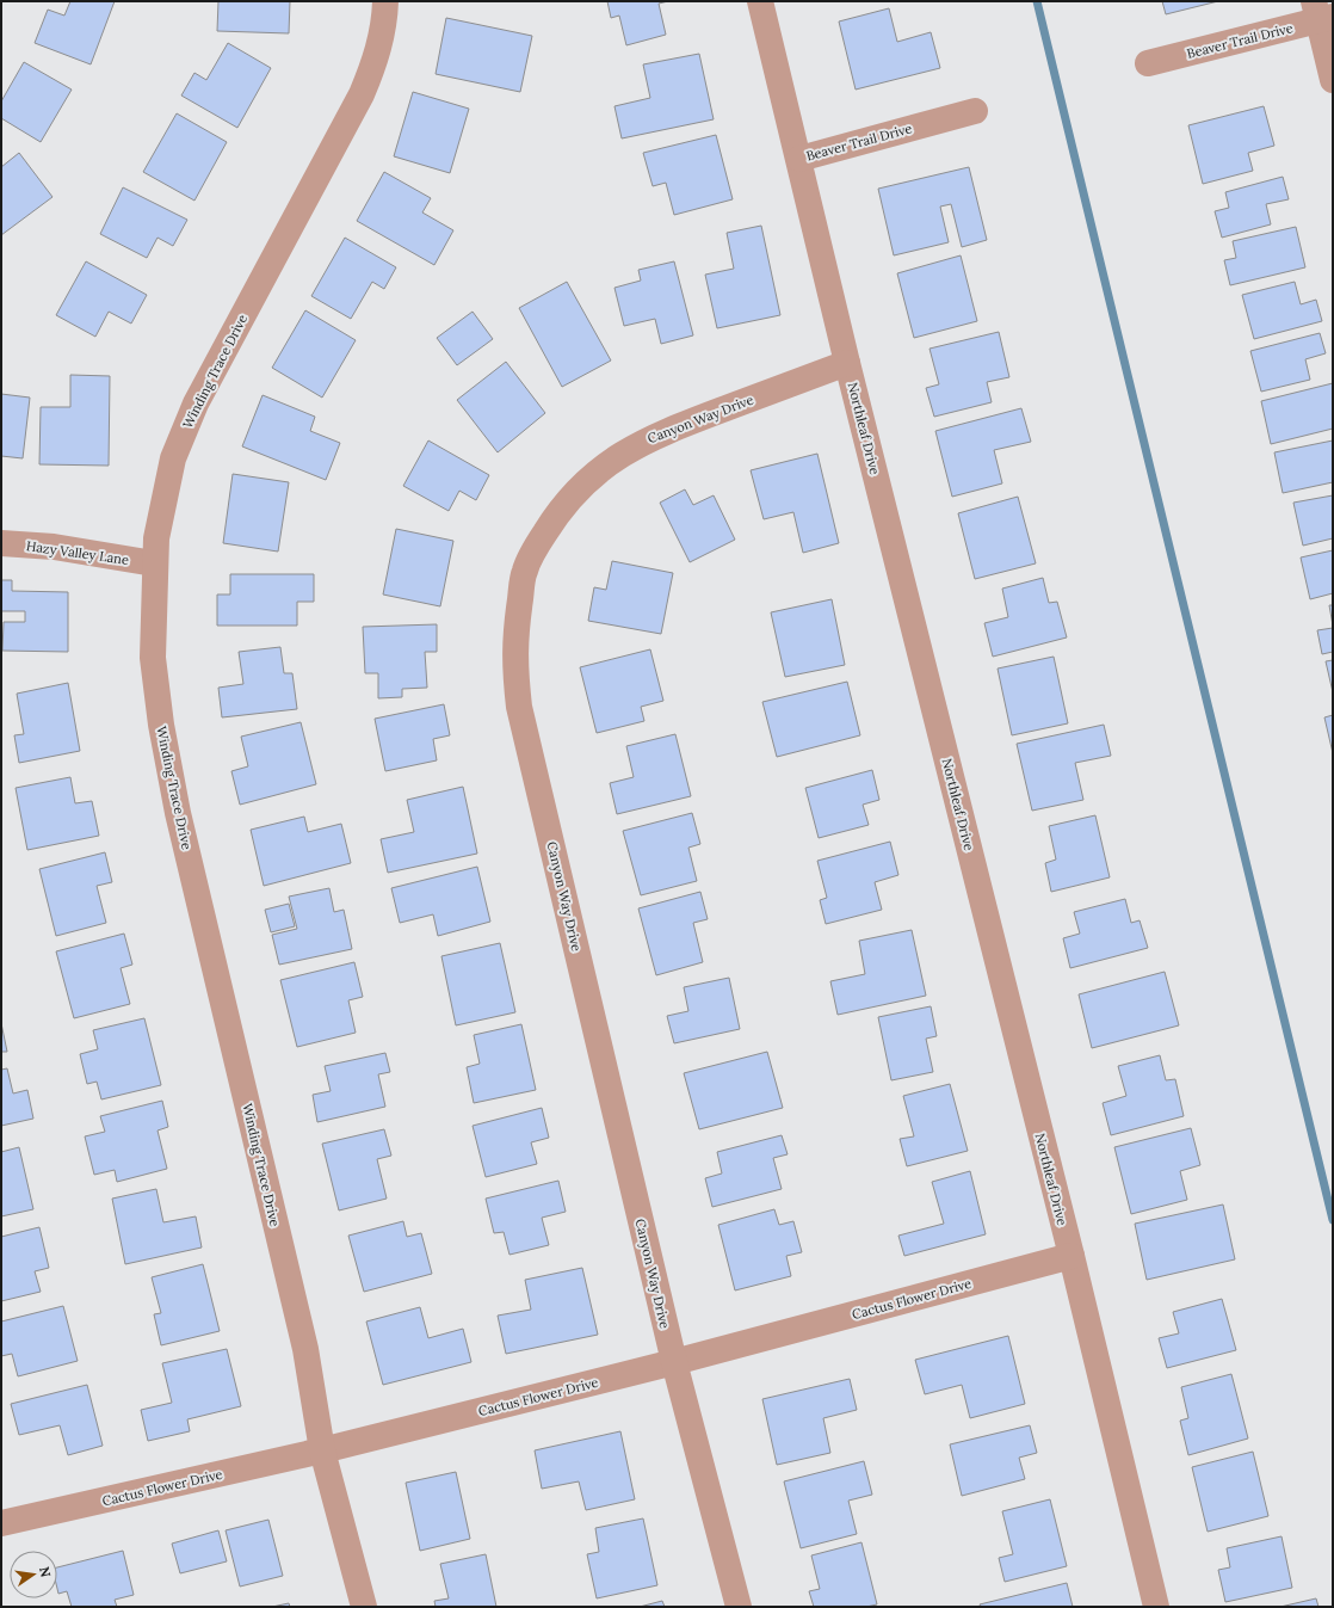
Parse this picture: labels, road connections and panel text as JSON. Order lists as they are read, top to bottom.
{
  "streets": {
    "street": [
      "Beaver Trail Drive",
      "Winding Trace Drive",
      "Canyon Way Drive",
      "Northleaf Drive",
      "Hazy Valley Lane",
      "Cactus Flower Drive"
    ]
  },
  "crossings": [
    ["Beaver Trail Drive", "Northleaf Drive"],
    ["Winding Trace Drive", "Hazy Valley Lane"],
    ["Winding Trace Drive", "Cactus Flower Drive"],
    ["Canyon Way Drive", "Northleaf Drive"],
    ["Canyon Way Drive", "Cactus Flower Drive"],
    ["Northleaf Drive", "Cactus Flower Drive"]
  ],
  "north": "right"
}
